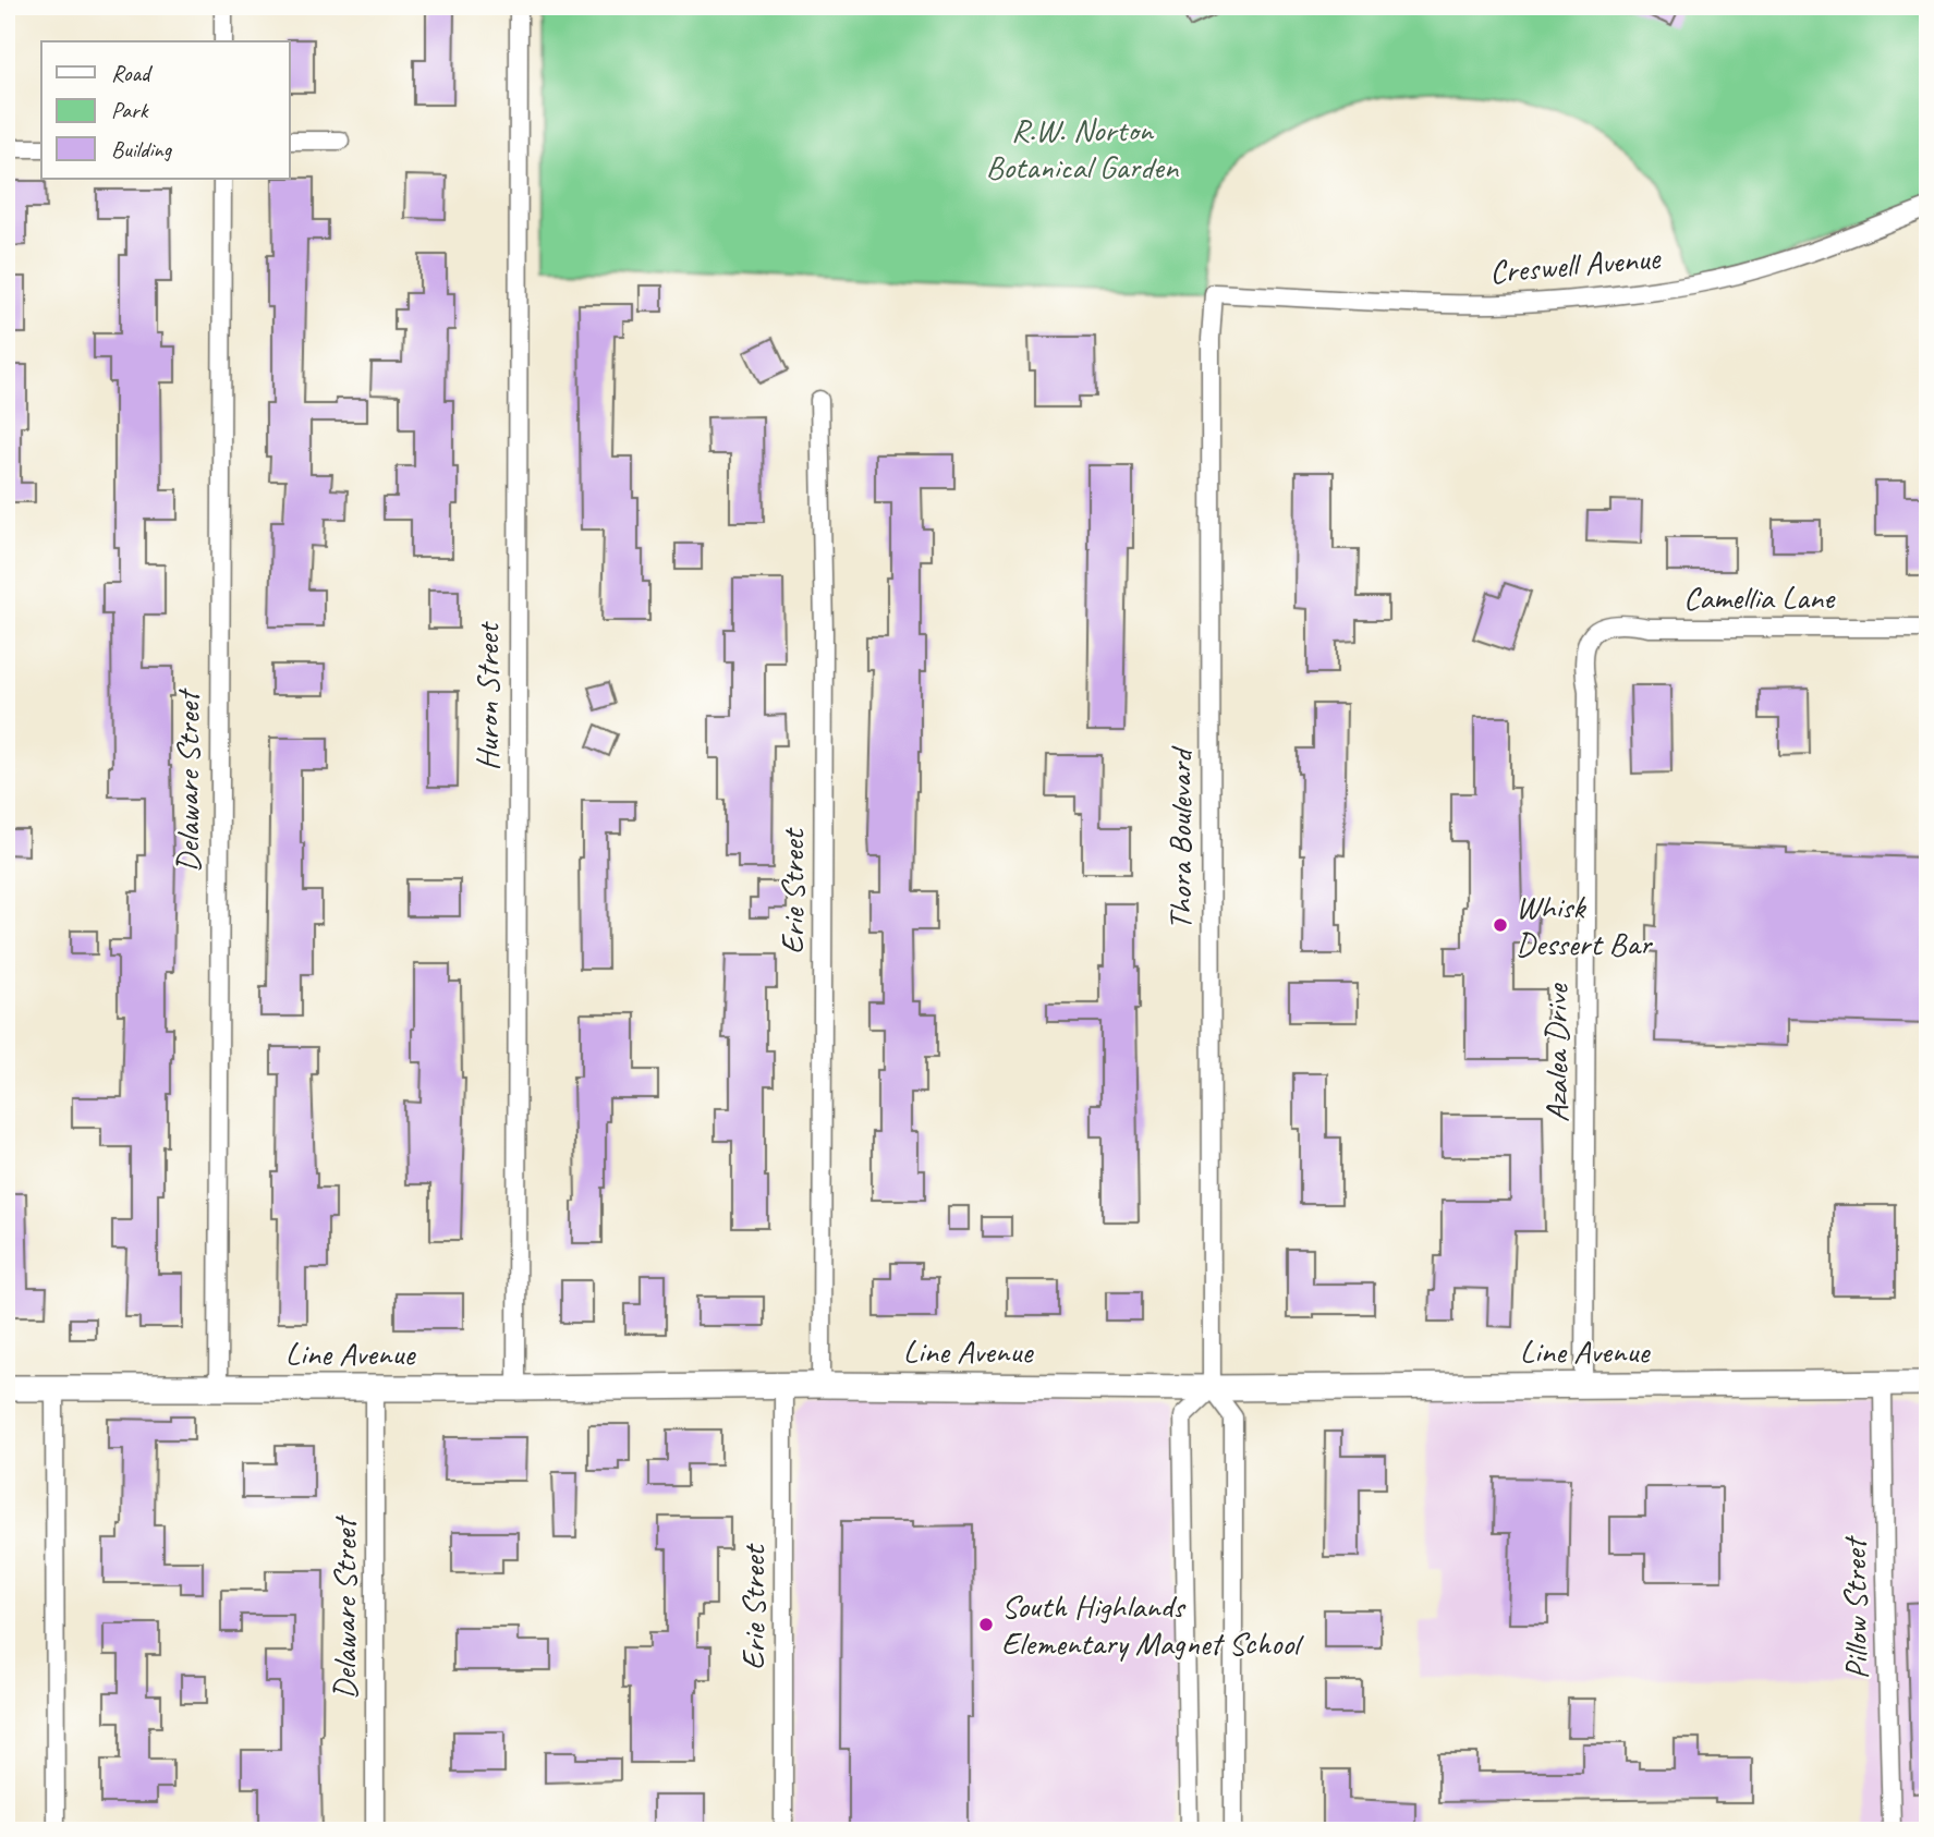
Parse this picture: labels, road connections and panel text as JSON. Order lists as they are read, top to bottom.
{
  "streets": {
    "main road": ["Line Avenue"],
    "street": [
      "Creswell Avenue",
      "Camellia Lane",
      "Huron Street",
      "Delaware Street",
      "Thora Boulevard",
      "Erie Street",
      "Azalea Drive",
      "Pillow Street"
    ]
  },
  "crossings": [
    ["Creswell Avenue", "Thora Boulevard"],
    ["Camellia Lane", "Azalea Drive"],
    ["Huron Street", "Line Avenue"],
    ["Delaware Street", "Line Avenue"],
    ["Thora Boulevard", "Line Avenue"],
    ["Erie Street", "Line Avenue"],
    ["Azalea Drive", "Line Avenue"],
    ["Line Avenue", "Pillow Street"]
  ],
  "parks": ["R.W. Norton Botanical Garden"],
  "places": ["Whisk Dessert Bar", "South Highlands Elementary Magnet School"],
  "legend": ["Road", "Park", "Building"]
}
